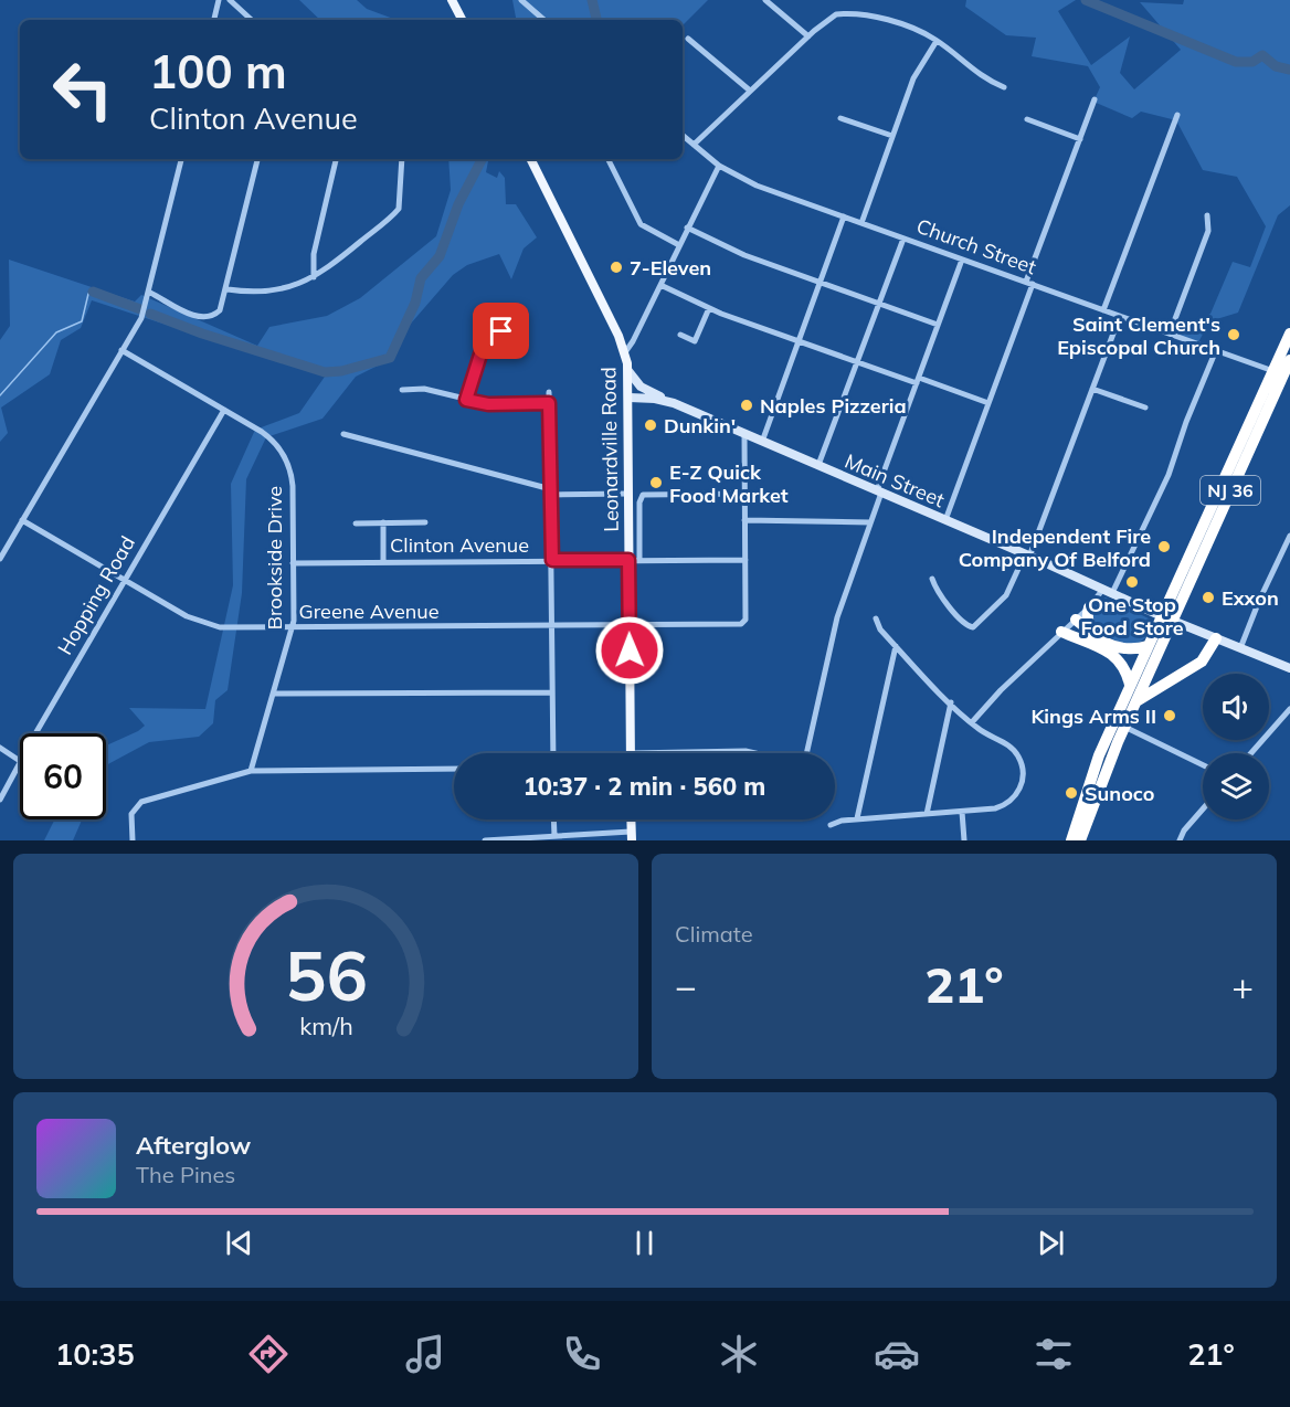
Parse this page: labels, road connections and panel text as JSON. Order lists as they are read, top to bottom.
{
  "streets": {
    "highway": ["NJ 36"],
    "main road": ["Leonardville Road"],
    "street": [
      "Church Street",
      "Main Street",
      "Clinton Avenue",
      "Brookside Drive",
      "Hopping Road",
      "Greene Avenue"
    ]
  },
  "crossings": [
    ["Church Street", "NJ 36"],
    ["Leonardville Road", "Main Street"],
    ["Leonardville Road", "Clinton Avenue"],
    ["Leonardville Road", "Greene Avenue"],
    ["Main Street", "NJ 36"],
    ["Clinton Avenue", "Brookside Drive"],
    ["Clinton Avenue", "Greene Avenue"],
    ["Brookside Drive", "Hopping Road"],
    ["Brookside Drive", "Greene Avenue"],
    ["Hopping Road", "Greene Avenue"]
  ],
  "places": [
    "7-Eleven",
    "Saint Clement's Episcopal Church",
    "Naples Pizzeria",
    "Dunkin'",
    "E-Z Quick Food Market",
    "Independent Fire Company Of Belford",
    "One Stop Food Store",
    "Exxon",
    "Kings Arms II",
    "Sunoco"
  ],
  "page": {
    "turn": ["100 m", "Clinton Avenue"],
    "limit": "60",
    "trip": "10:37 · 2 min · 560 m",
    "tile": "Climate",
    "heat": ["−", "21°", "+"],
    "song": ["Afterglow", "The Pines"],
    "tabs": ["10:35", "21°"],
    "gauge": ["56", "km/h"]
  }
}
